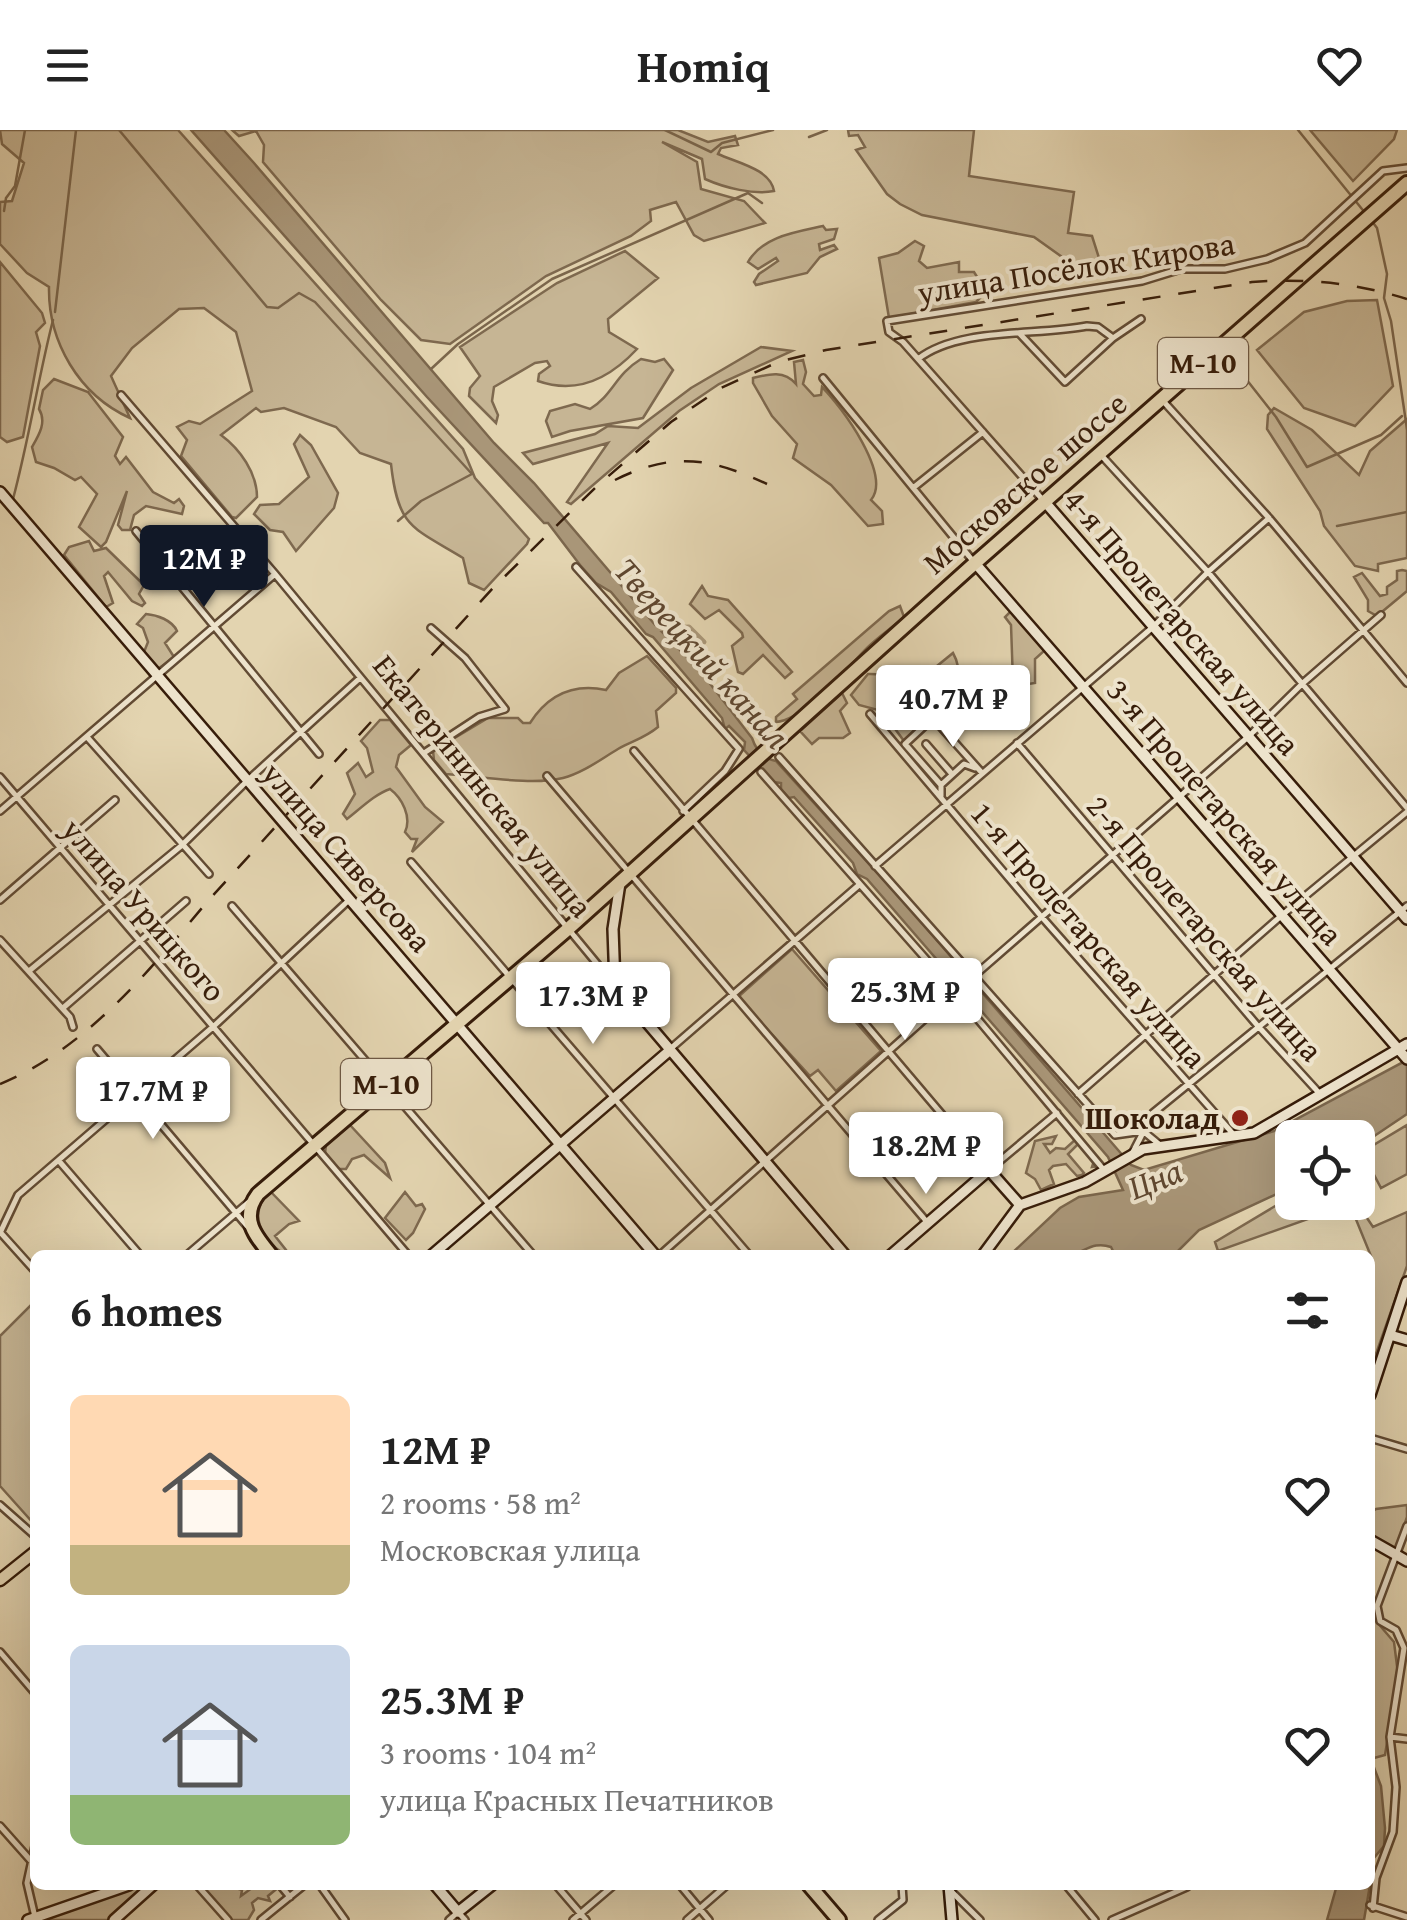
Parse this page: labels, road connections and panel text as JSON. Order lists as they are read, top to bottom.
{
  "streets": {
    "highway": ["М-10", "Московское шоссе"],
    "street": [
      "улица Посёлок Кирова",
      "4-я Пролетарская улица",
      "Екатерининская улица",
      "3-я Пролетарская улица",
      "улица Сиверсова",
      "улица Урицкого",
      "2-я Пролетарская улица",
      "1-я Пролетарская улица"
    ]
  },
  "crossings": [
    ["улица Посёлок Кирова", "4-я Пролетарская улица"],
    ["М-10", "Московское шоссе"],
    ["М-10", "Екатерининская улица"],
    ["М-10", "улица Сиверсова"],
    ["М-10", "улица Урицкого"],
    ["Московское шоссе", "4-я Пролетарская улица"],
    ["Московское шоссе", "3-я Пролетарская улица"]
  ],
  "water": ["Тверецкий канал", "Цна"],
  "places": ["Шоколад"],
  "page": {
    "header": "Homiq",
    "price": [
      "12M ₽",
      "40.7M ₽",
      "25.3M ₽",
      "17.3M ₽",
      "17.7M ₽",
      "18.2M ₽"
    ],
    "heading": "6 homes",
    "list": [
      {
        "name": "12M ₽",
        "note": "2 rooms · 58 m² · Московская улица"
      },
      {
        "name": "25.3M ₽",
        "note": "3 rooms · 104 m² · улица Красных Печатников"
      }
    ]
  }
}
